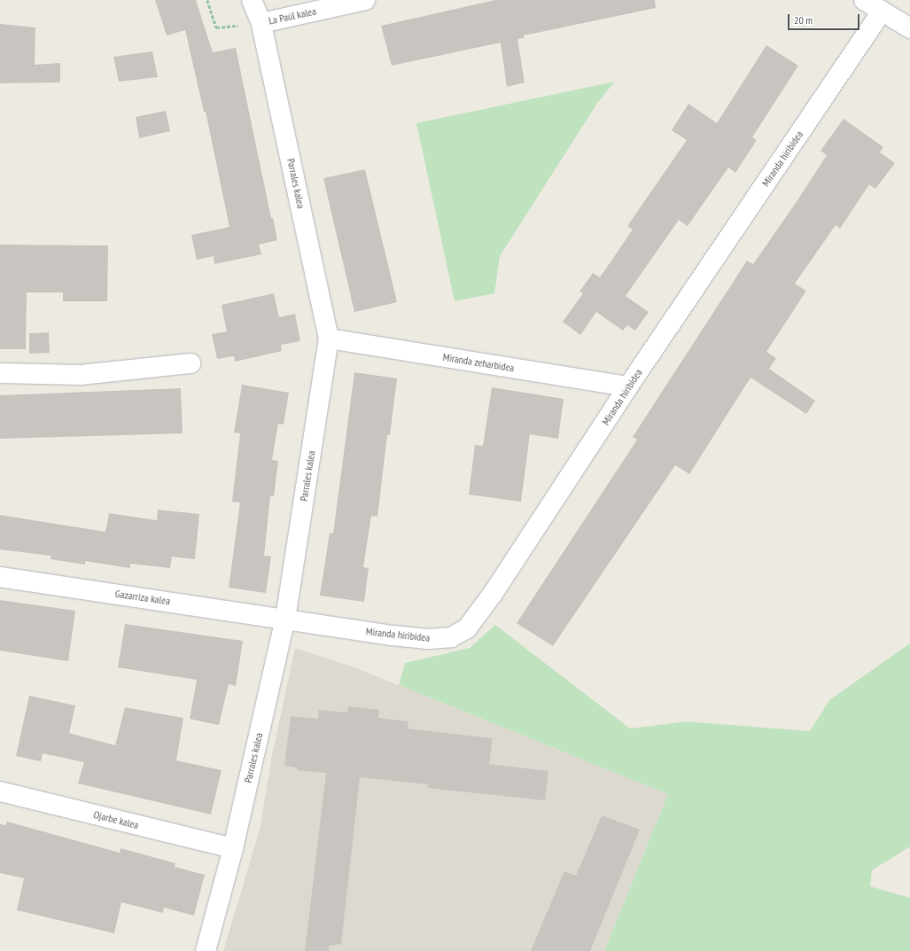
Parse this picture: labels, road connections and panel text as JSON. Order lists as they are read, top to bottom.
{
  "streets": {
    "street": [
      "La Paúl kalea",
      "Miranda hiribidea",
      "Parrales kalea",
      "Miranda zeharbidea",
      "Gazarriza kalea",
      "Ojarbe kalea"
    ]
  },
  "crossings": [
    ["La Paúl kalea", "Parrales kalea"],
    ["Miranda hiribidea", "Parrales kalea"],
    ["Miranda hiribidea", "Miranda zeharbidea"],
    ["Miranda hiribidea", "Gazarriza kalea"],
    ["Parrales kalea", "Miranda zeharbidea"],
    ["Parrales kalea", "Gazarriza kalea"],
    ["Parrales kalea", "Ojarbe kalea"]
  ],
  "scale_bar": "20 m"
}
